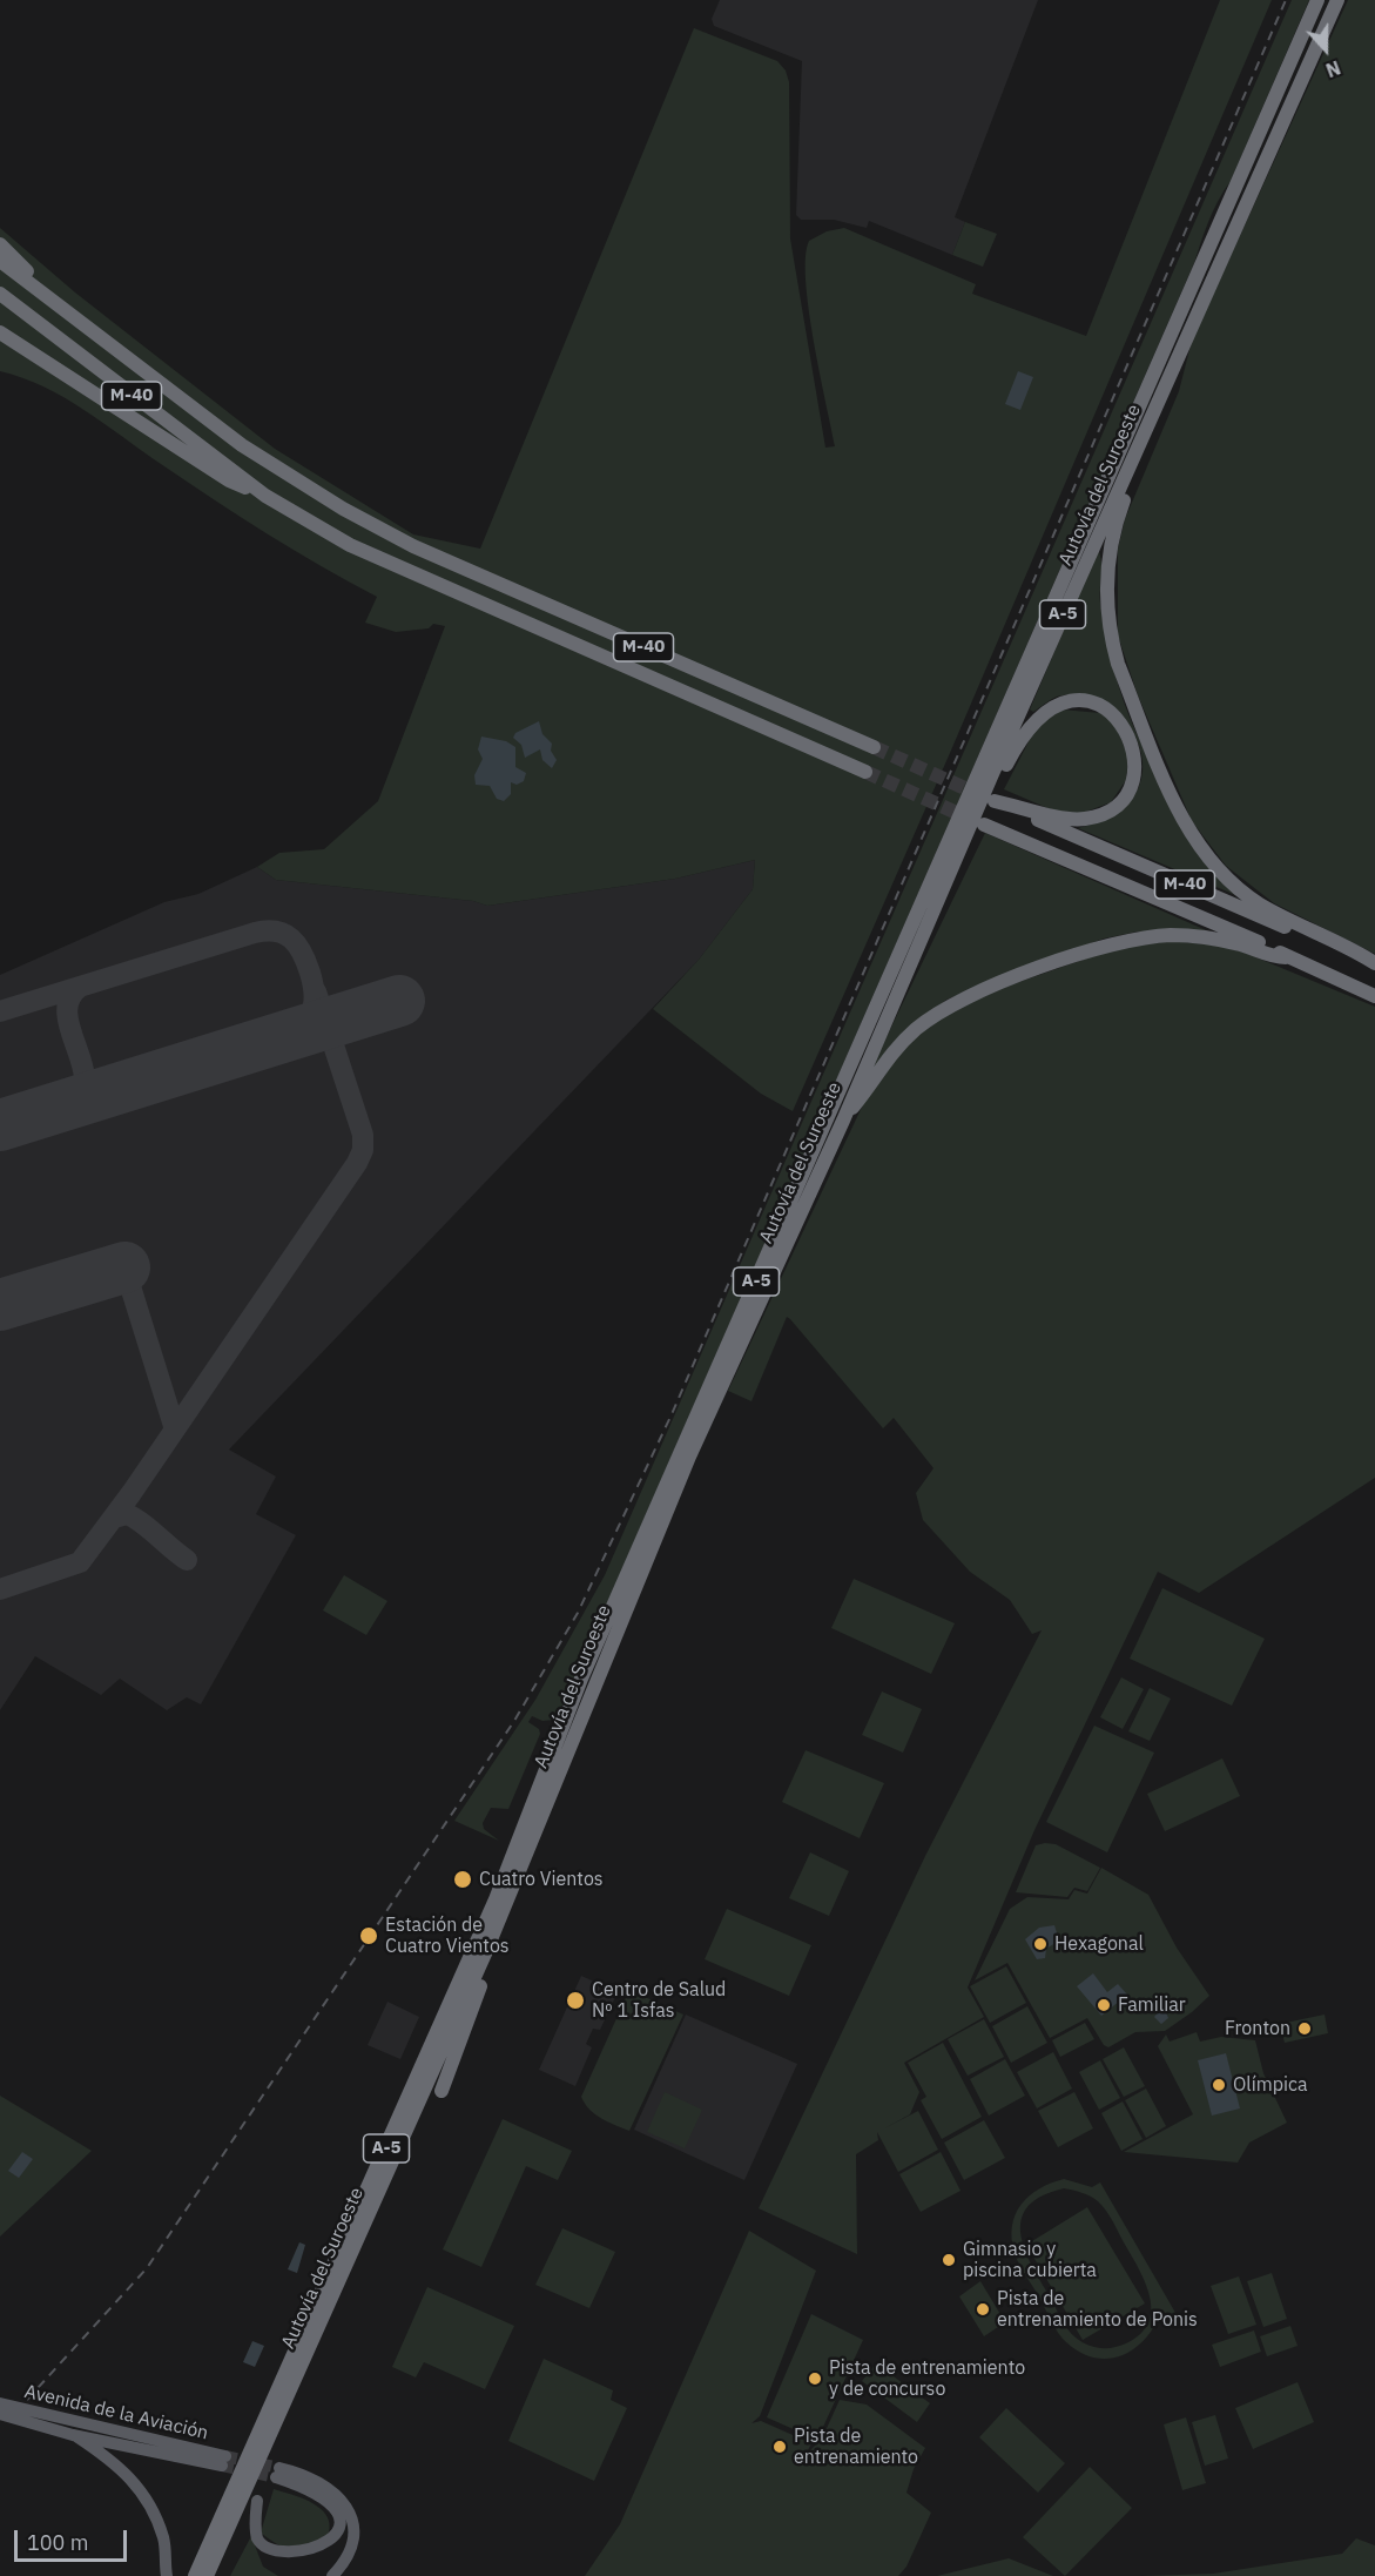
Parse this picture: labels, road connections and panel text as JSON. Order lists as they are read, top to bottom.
{
  "streets": {
    "highway": ["M-40", "Autovía del Suroeste", "A-5"],
    "main road": ["Avenida de la Aviación"]
  },
  "crossings": [
    ["M-40", "Autovía del Suroeste"]
  ],
  "places": [
    "Cuatro Vientos",
    "Estación de Cuatro Vientos",
    "Hexagonal",
    "Centro de Salud Nº 1 Isfas",
    "Familiar",
    "Fronton",
    "Olímpica",
    "Gimnasio y piscina cubierta",
    "Pista de entrenamiento de Ponis",
    "Pista de entrenamiento y de concurso",
    "Pista de entrenamiento"
  ],
  "scale_bar": "100 m",
  "north": "bottom"
}
